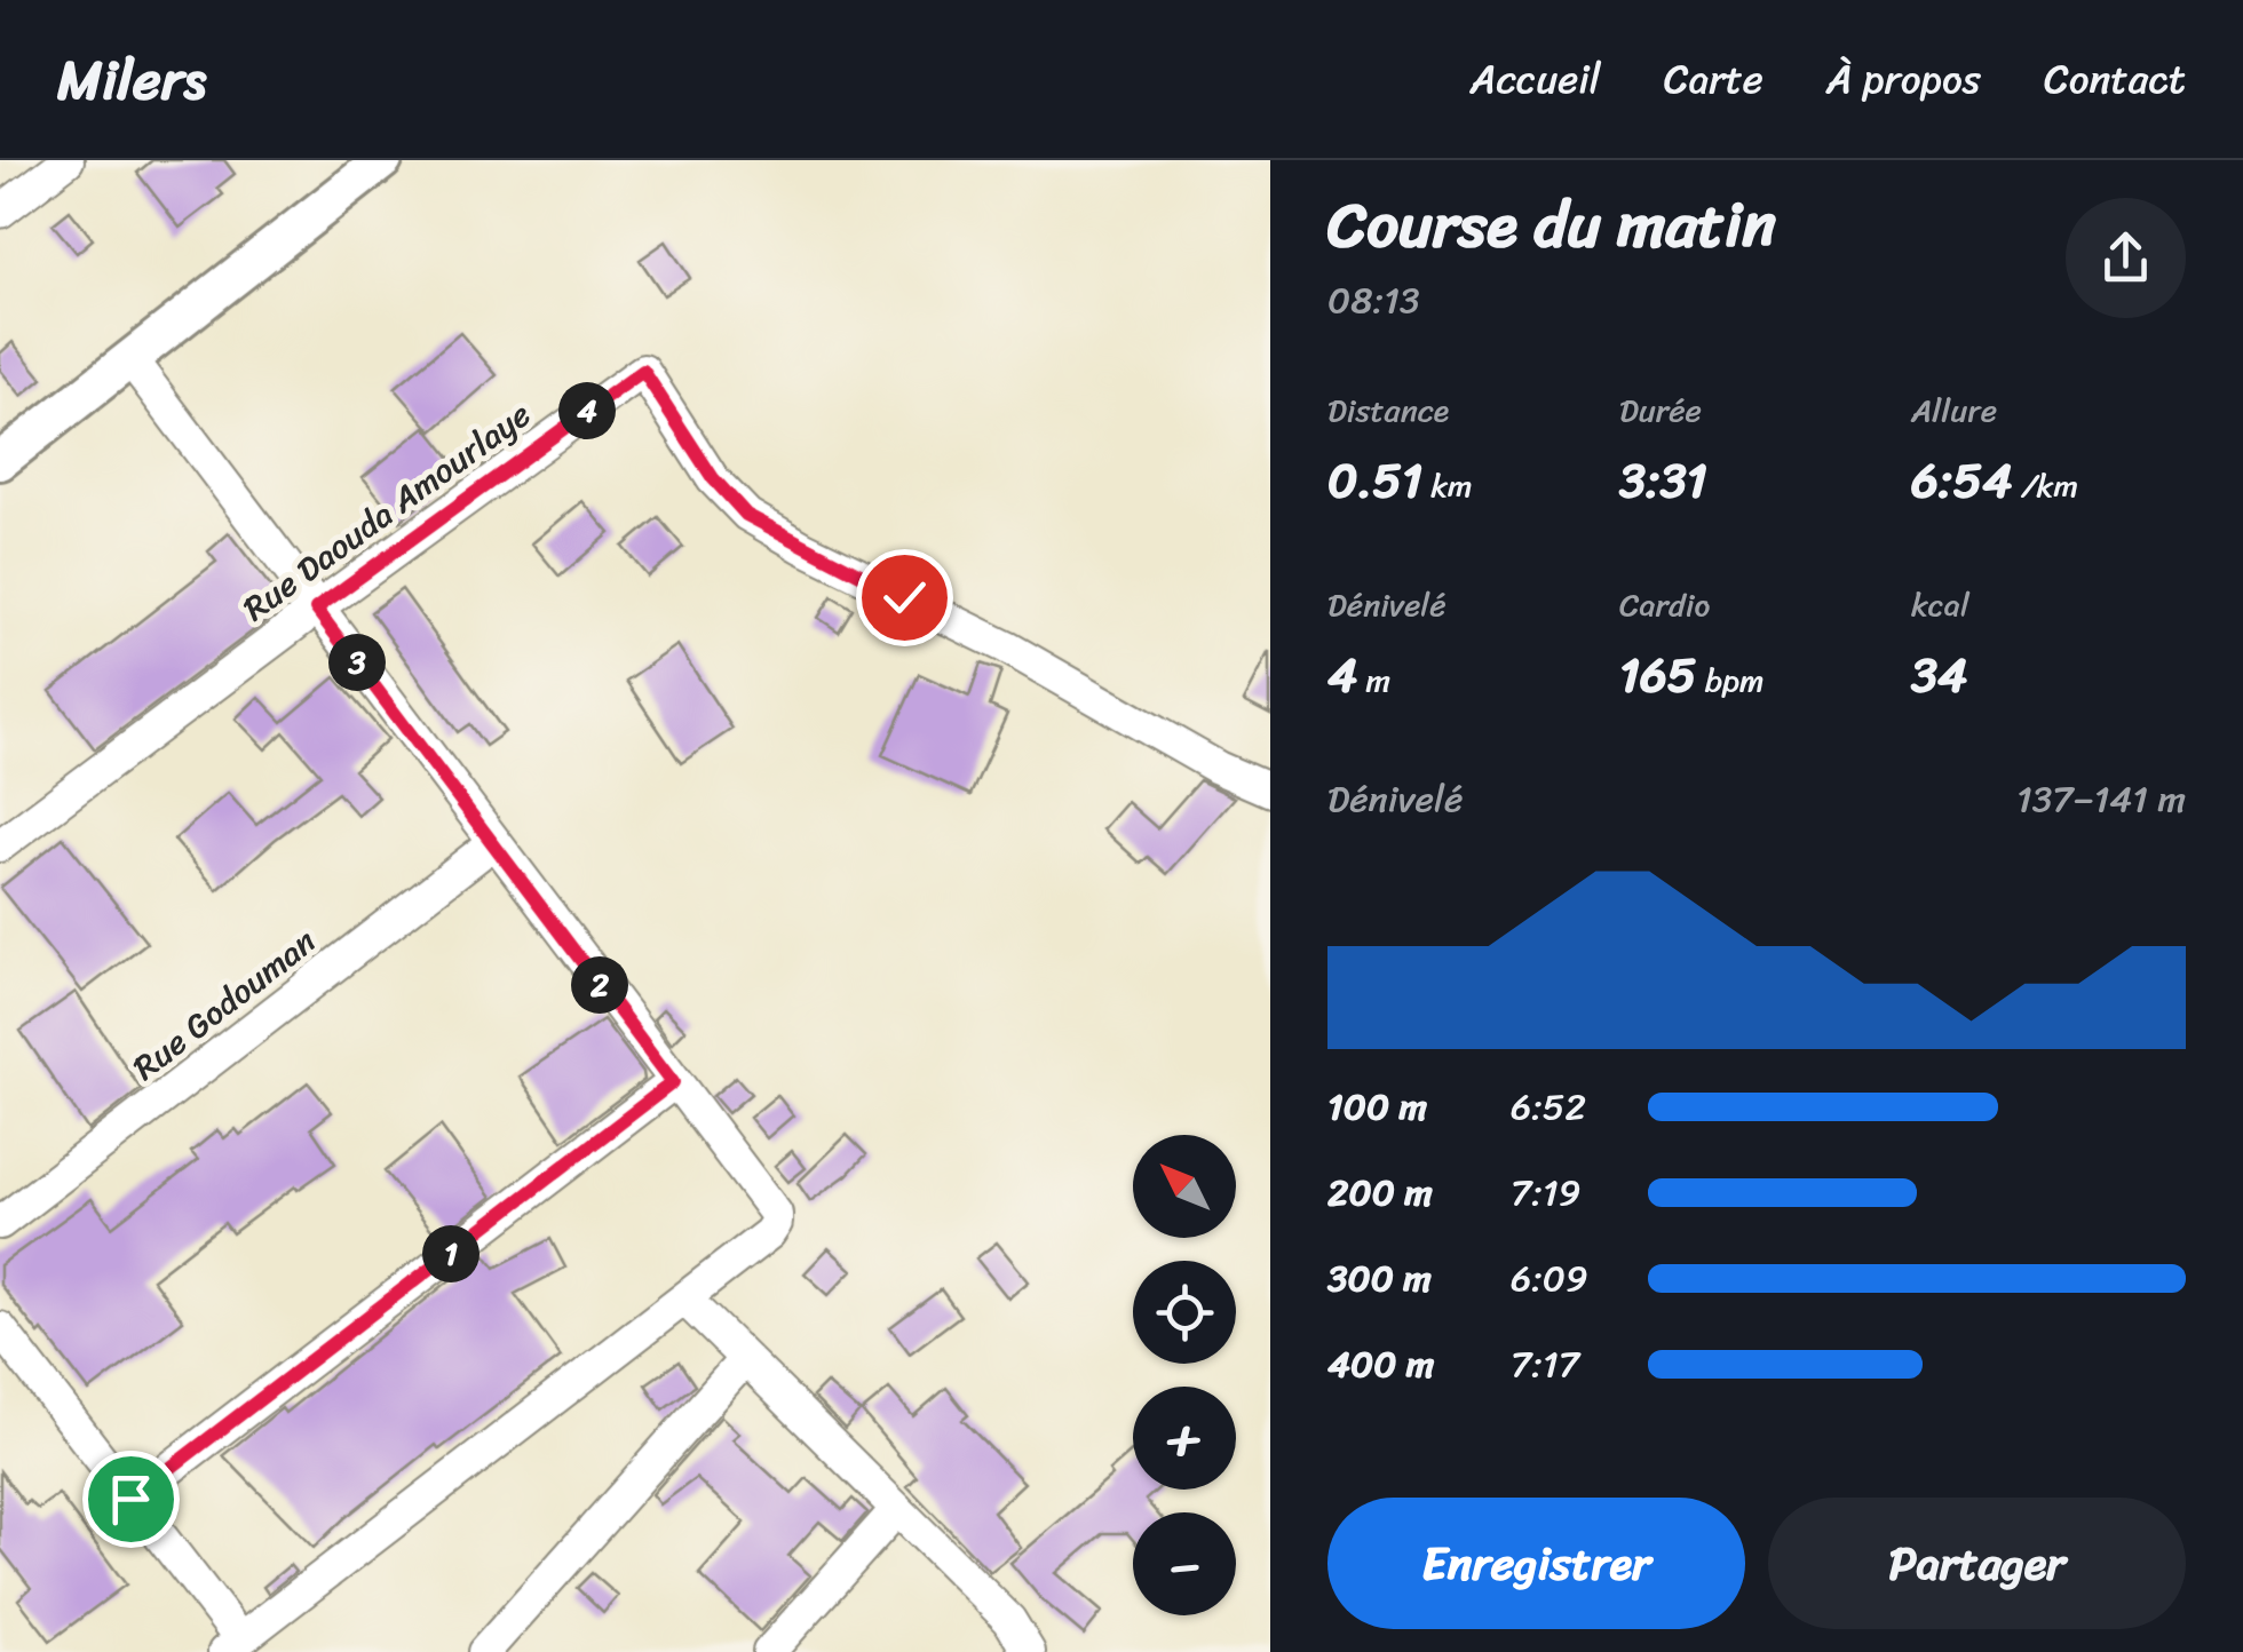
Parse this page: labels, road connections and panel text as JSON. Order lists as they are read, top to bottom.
{
  "streets": {
    "street": ["Rue Daouda Amourlaye", "Rue Godouman"]
  },
  "north": "top left",
  "page": {
    "header": "Milers",
    "nav": [
      "Accueil",
      "Carte",
      "À propos",
      "Contact"
    ],
    "heading": ["Course du matin", "08:13"],
    "stats": [
      ["Distance", "0.51 km"],
      ["Durée", "3:31"],
      ["Allure", "6:54 /km"],
      ["Dénivelé", "4 m"],
      ["Cardio", "165 bpm"],
      ["kcal", "34"]
    ],
    "pins": [
      "4",
      "3",
      "2",
      "1"
    ],
    "chart": ["Dénivelé", "137–141 m"],
    "list": [
      {
        "name": "100 m",
        "note": "6:52"
      },
      {
        "name": "200 m",
        "note": "7:19"
      },
      {
        "name": "300 m",
        "note": "6:09"
      },
      {
        "name": "400 m",
        "note": "7:17"
      }
    ],
    "map_buttons": ["+", "−"],
    "buttons": ["Enregistrer", "Partager"]
  }
}
